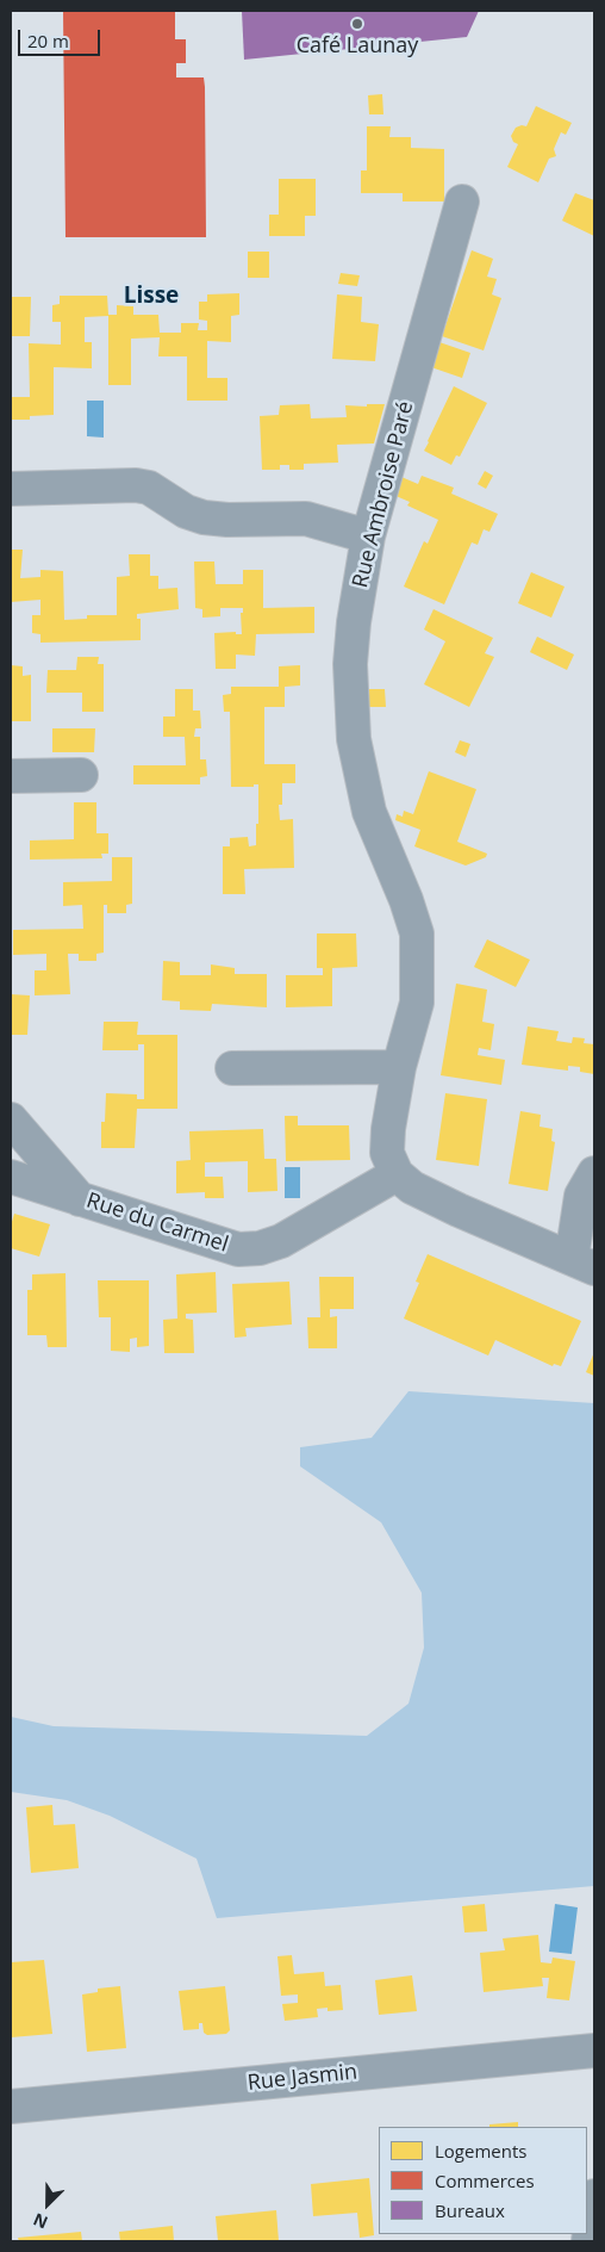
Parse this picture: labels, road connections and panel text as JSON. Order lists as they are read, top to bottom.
{
  "streets": {
    "street": ["Rue Ambroise Paré", "Rue du Carmel", "Rue Jasmin"]
  },
  "crossings": [
    ["Rue Ambroise Paré", "Rue du Carmel"]
  ],
  "districts": ["Lisse"],
  "places": ["Café Launay"],
  "legend": ["Logements", "Commerces", "Bureaux"],
  "scale_bar": "20 m",
  "north": "bottom left"
}
